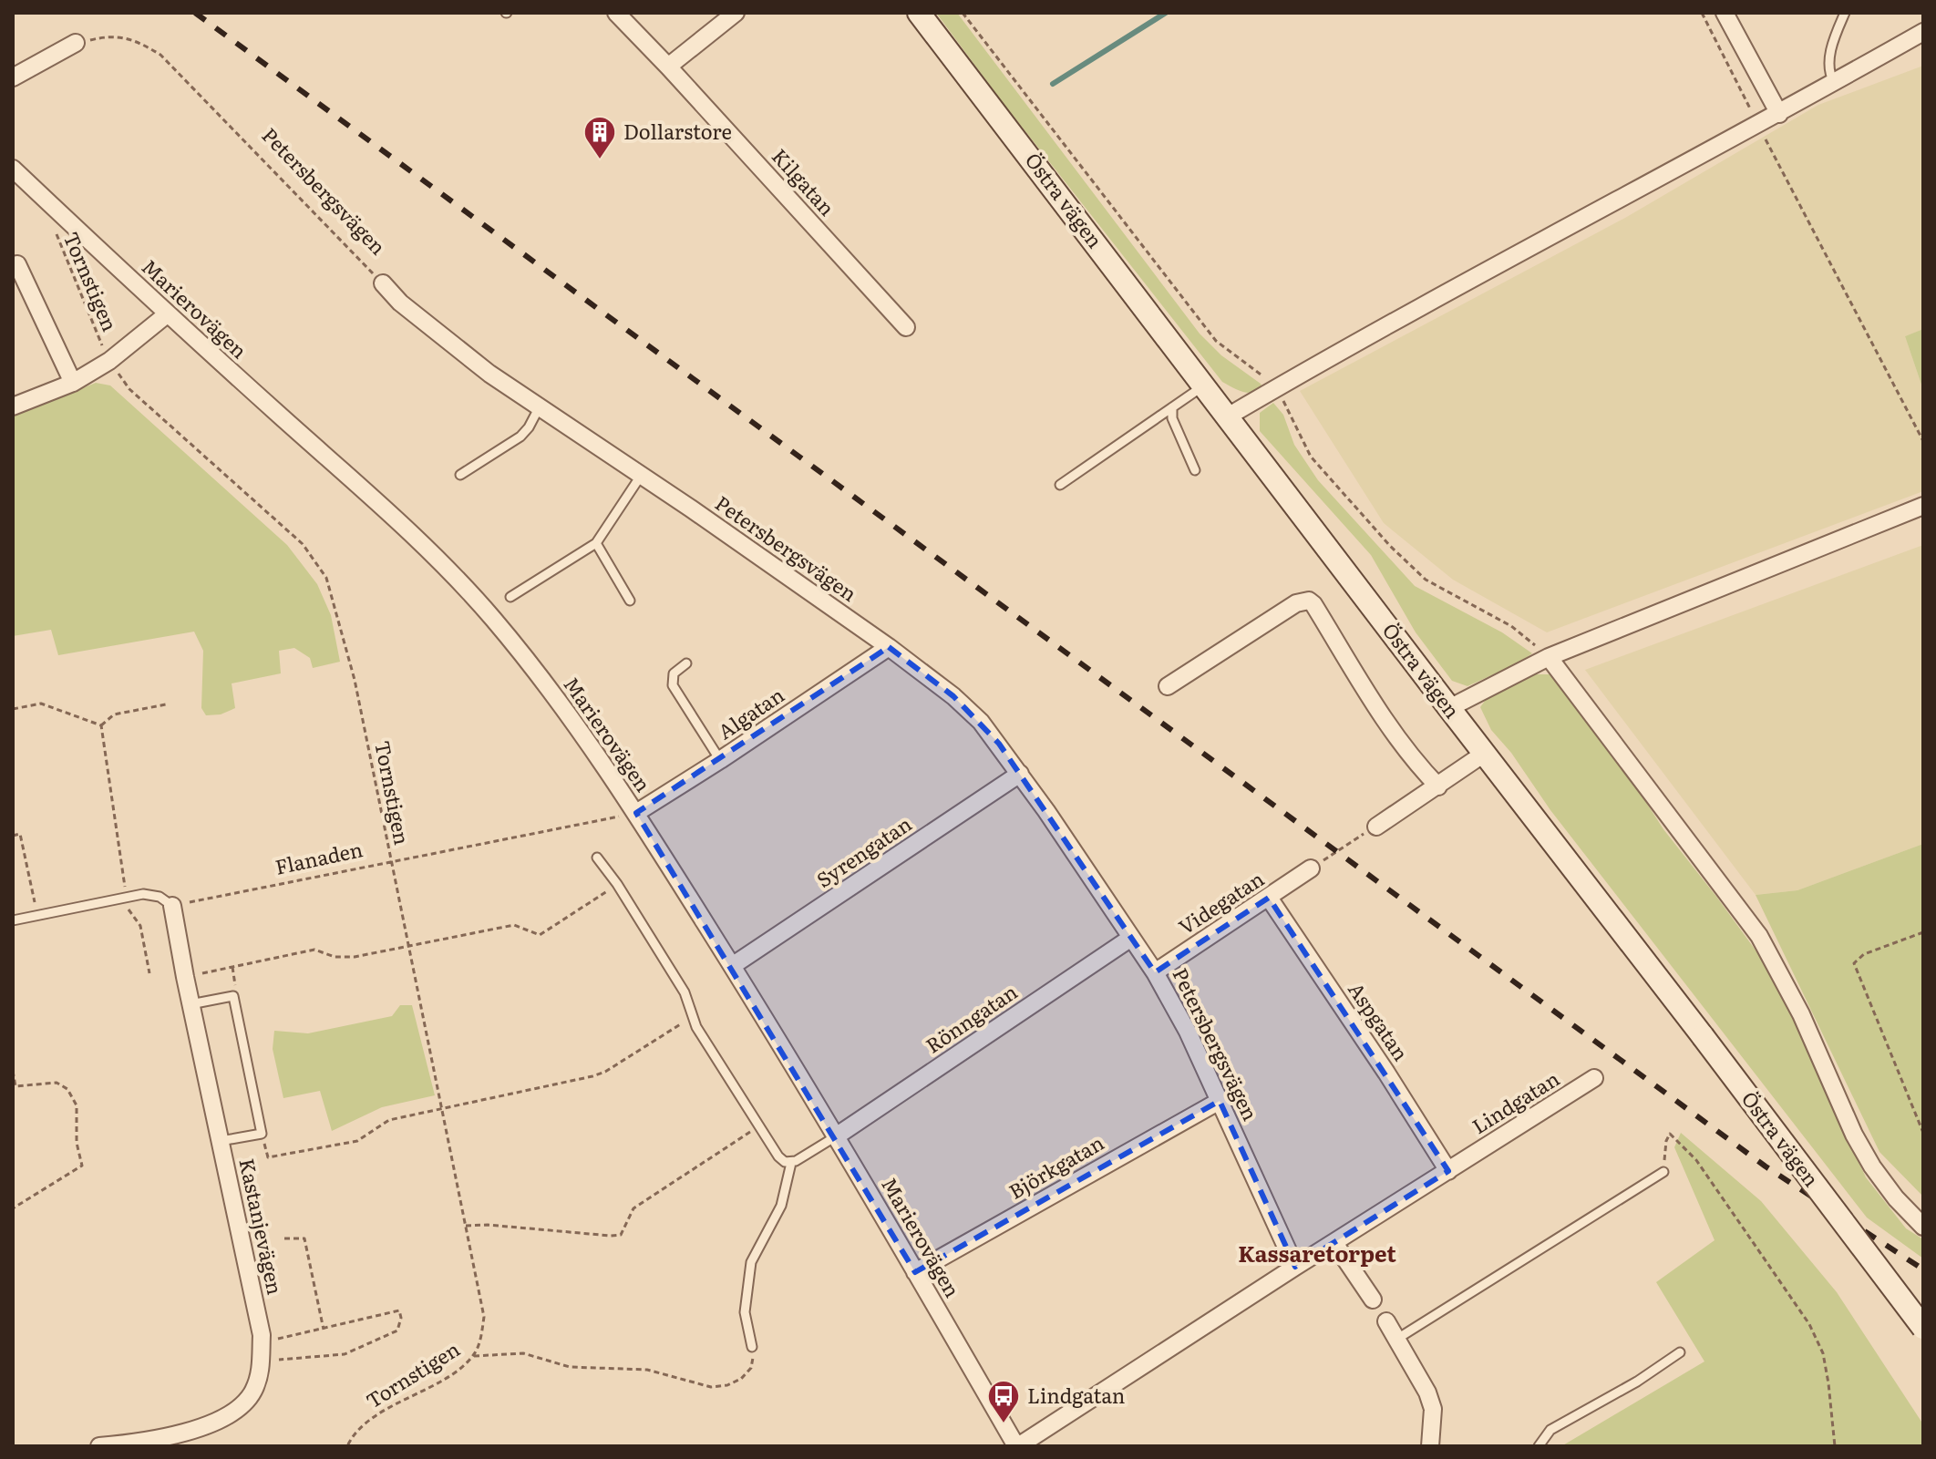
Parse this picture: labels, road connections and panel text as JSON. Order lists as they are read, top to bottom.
{
  "streets": {
    "street": [
      "Kilgatan",
      "Petersbergsvägen",
      "Östra vägen",
      "Marierovägen",
      "Algatan",
      "Syrengatan",
      "Videgatan",
      "Rönngatan",
      "Aspgatan",
      "Lindgatan",
      "Björkgatan",
      "Kastanjevägen"
    ],
    "path": ["Tornstigen", "Flanaden"]
  },
  "crossings": [
    ["Petersbergsvägen", "Algatan"],
    ["Petersbergsvägen", "Syrengatan"],
    ["Petersbergsvägen", "Videgatan"],
    ["Petersbergsvägen", "Rönngatan"],
    ["Petersbergsvägen", "Lindgatan"],
    ["Petersbergsvägen", "Björkgatan"],
    ["Tornstigen", "Flanaden"],
    ["Marierovägen", "Algatan"],
    ["Marierovägen", "Syrengatan"],
    ["Marierovägen", "Flanaden"],
    ["Marierovägen", "Rönngatan"],
    ["Marierovägen", "Lindgatan"],
    ["Marierovägen", "Björkgatan"],
    ["Algatan", "Flanaden"],
    ["Flanaden", "Kastanjevägen"],
    ["Videgatan", "Aspgatan"],
    ["Aspgatan", "Lindgatan"]
  ],
  "districts": ["Kassaretorpet"],
  "places": {
    "building": ["Dollarstore"],
    "bus stop": ["Lindgatan"]
  }
}
